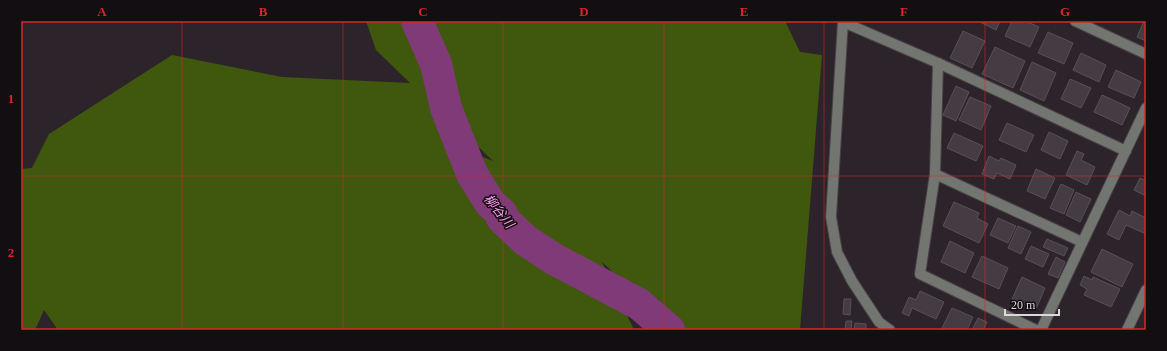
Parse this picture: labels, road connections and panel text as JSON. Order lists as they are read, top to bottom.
{
  "water": ["柳谷川"],
  "scale_bar": "20 m",
  "grid": {
    "columns": [
      "A",
      "B",
      "C",
      "D",
      "E",
      "F",
      "G"
    ],
    "rows": ["1", "2"]
  }
}
